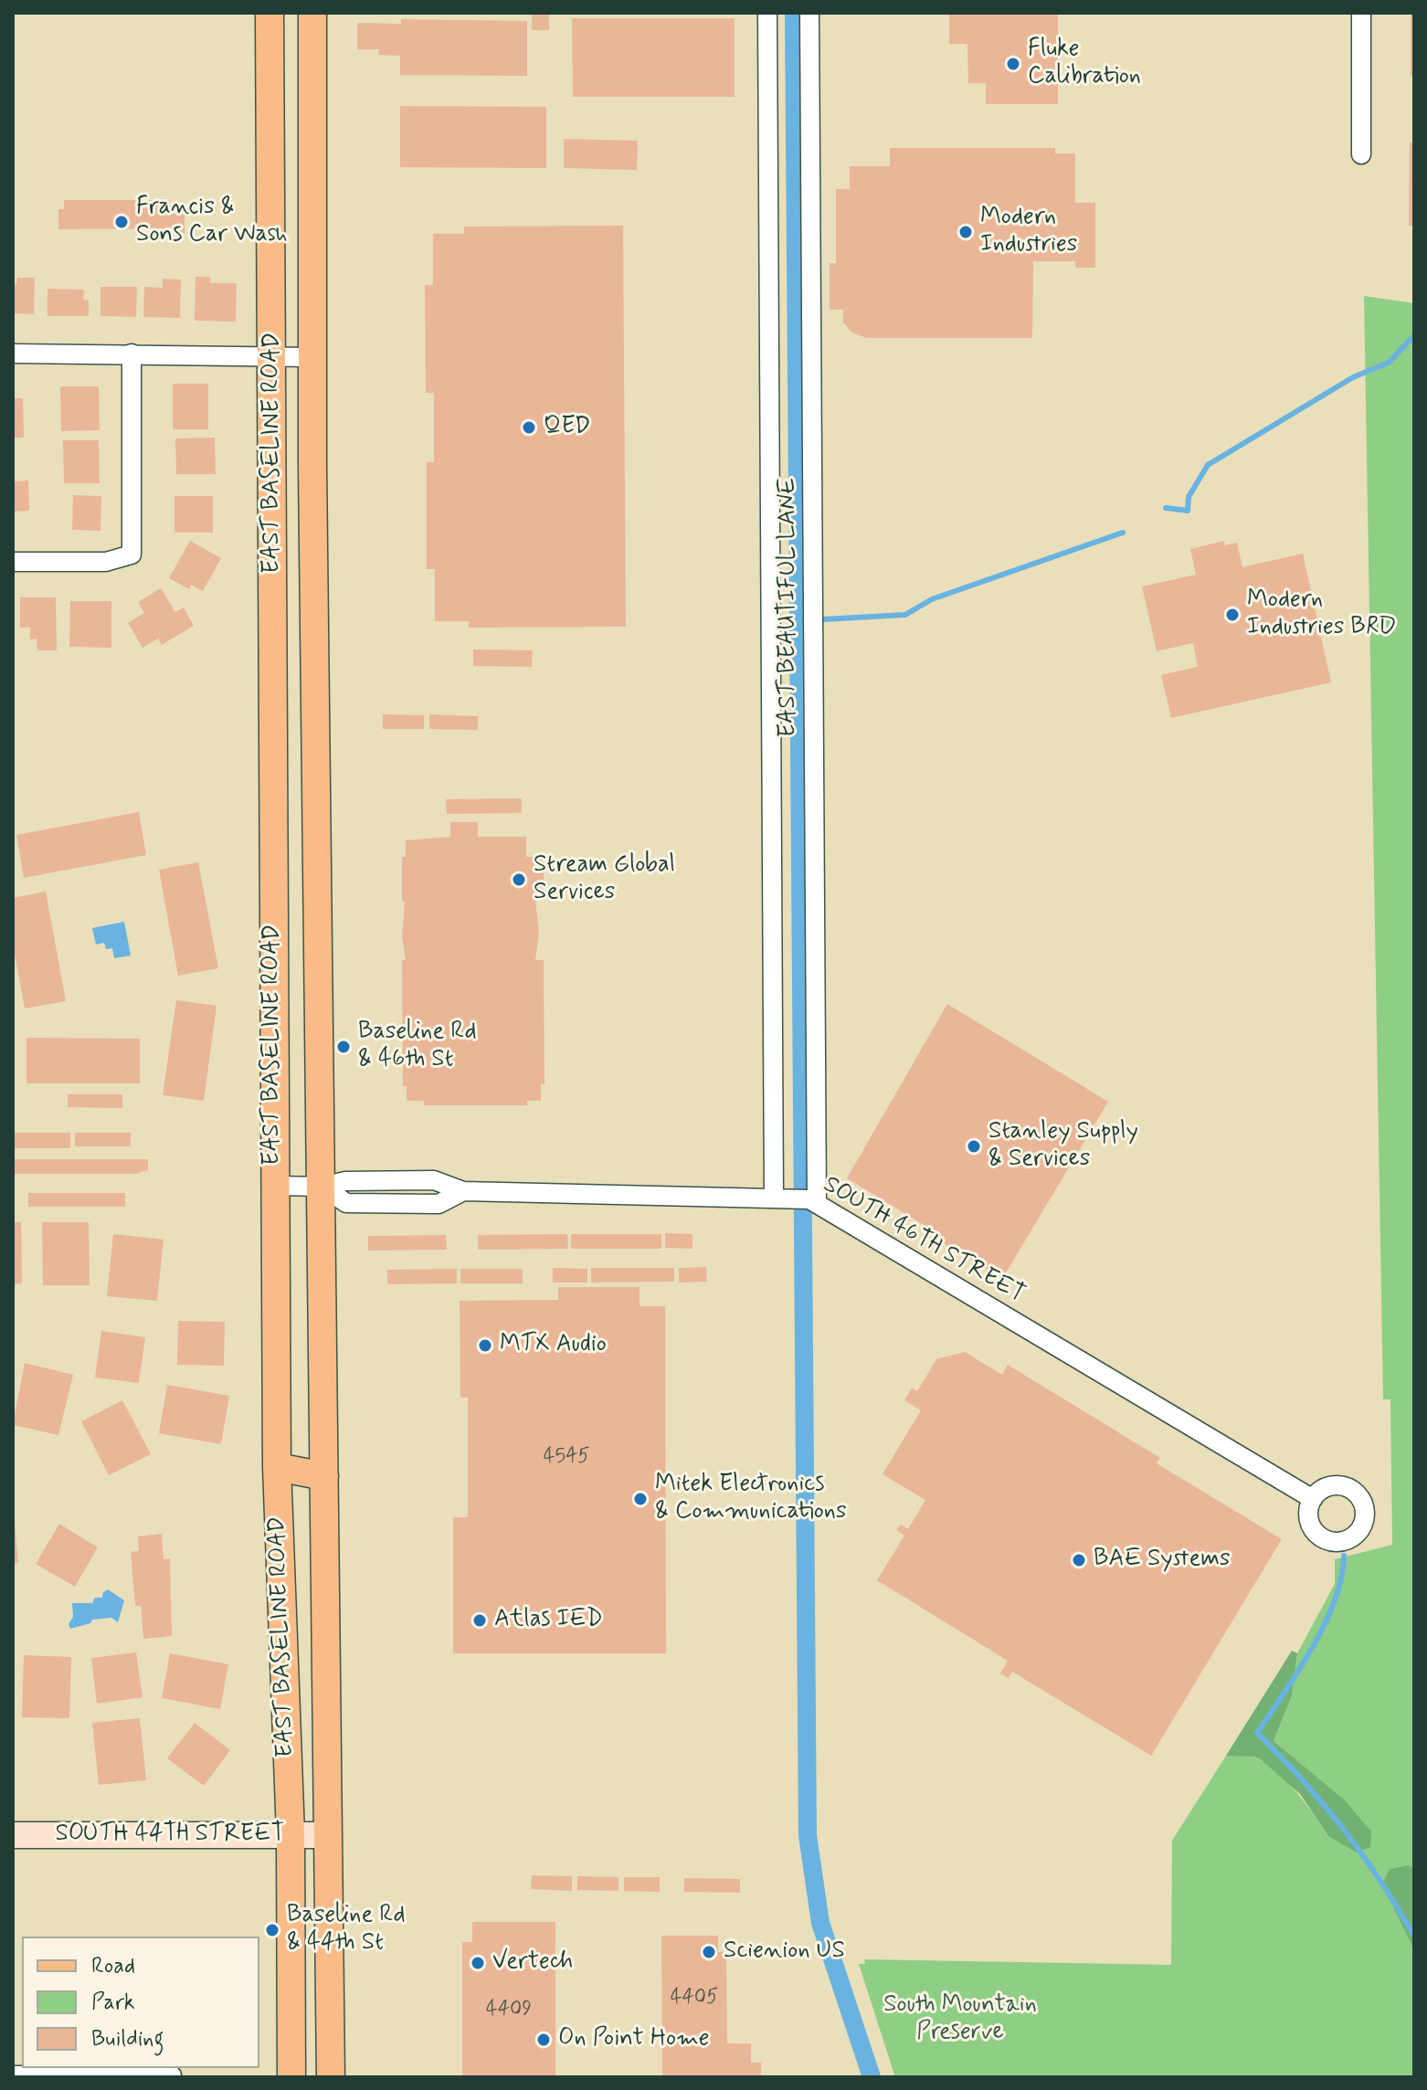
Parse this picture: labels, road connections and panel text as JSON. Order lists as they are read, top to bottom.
{
  "streets": {
    "main road": ["EAST BASELINE ROAD"],
    "street": ["EAST BEAUTIFUL LANE", "SOUTH 46TH STREET", "SOUTH 44TH STREET"]
  },
  "crossings": [
    ["EAST BASELINE ROAD", "SOUTH 46TH STREET"],
    ["EAST BASELINE ROAD", "SOUTH 44TH STREET"],
    ["EAST BEAUTIFUL LANE", "SOUTH 46TH STREET"]
  ],
  "parks": ["South Mountain Preserve"],
  "places": [
    "Fluke Calibration",
    "Francis & Sons Car Wash",
    "Modern Industries",
    "QED",
    "Modern Industries BRD",
    "Stream Global Services",
    "Baseline Rd & 46th St",
    "Stanley Supply & Services",
    "MTX Audio",
    "Mitek Electronics & Communications",
    "BAE Systems",
    "Atlas IED",
    "Baseline Rd & 44th St",
    "Scienion US",
    "Vertech",
    "On Point Home"
  ],
  "house_numbers": ["4545", "4405", "4409"],
  "legend": ["Road", "Park", "Building"]
}
